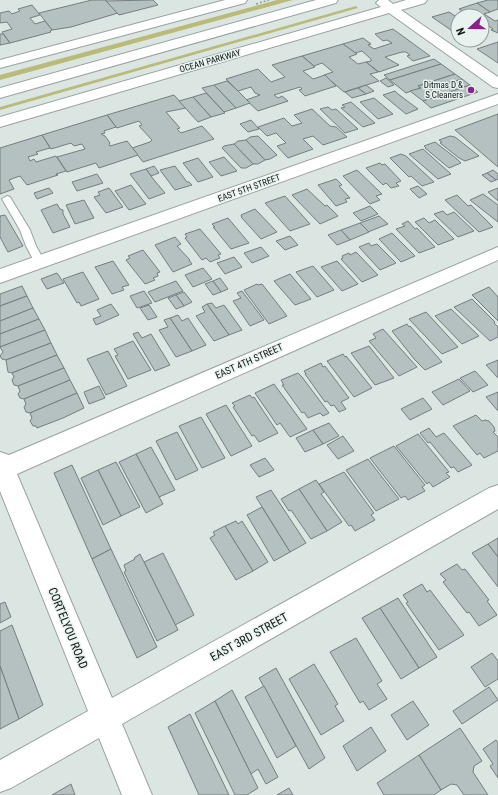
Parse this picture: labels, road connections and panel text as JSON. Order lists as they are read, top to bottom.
{
  "streets": {
    "street": [
      "OCEAN PARKWAY",
      "EAST 5TH STREET",
      "EAST 4TH STREET",
      "CORTELYOU ROAD",
      "EAST 3RD STREET"
    ]
  },
  "crossings": [
    ["EAST 4TH STREET", "CORTELYOU ROAD"],
    ["CORTELYOU ROAD", "EAST 3RD STREET"]
  ],
  "places": ["Ditmas D & S Cleaners"],
  "north": "left"
}
